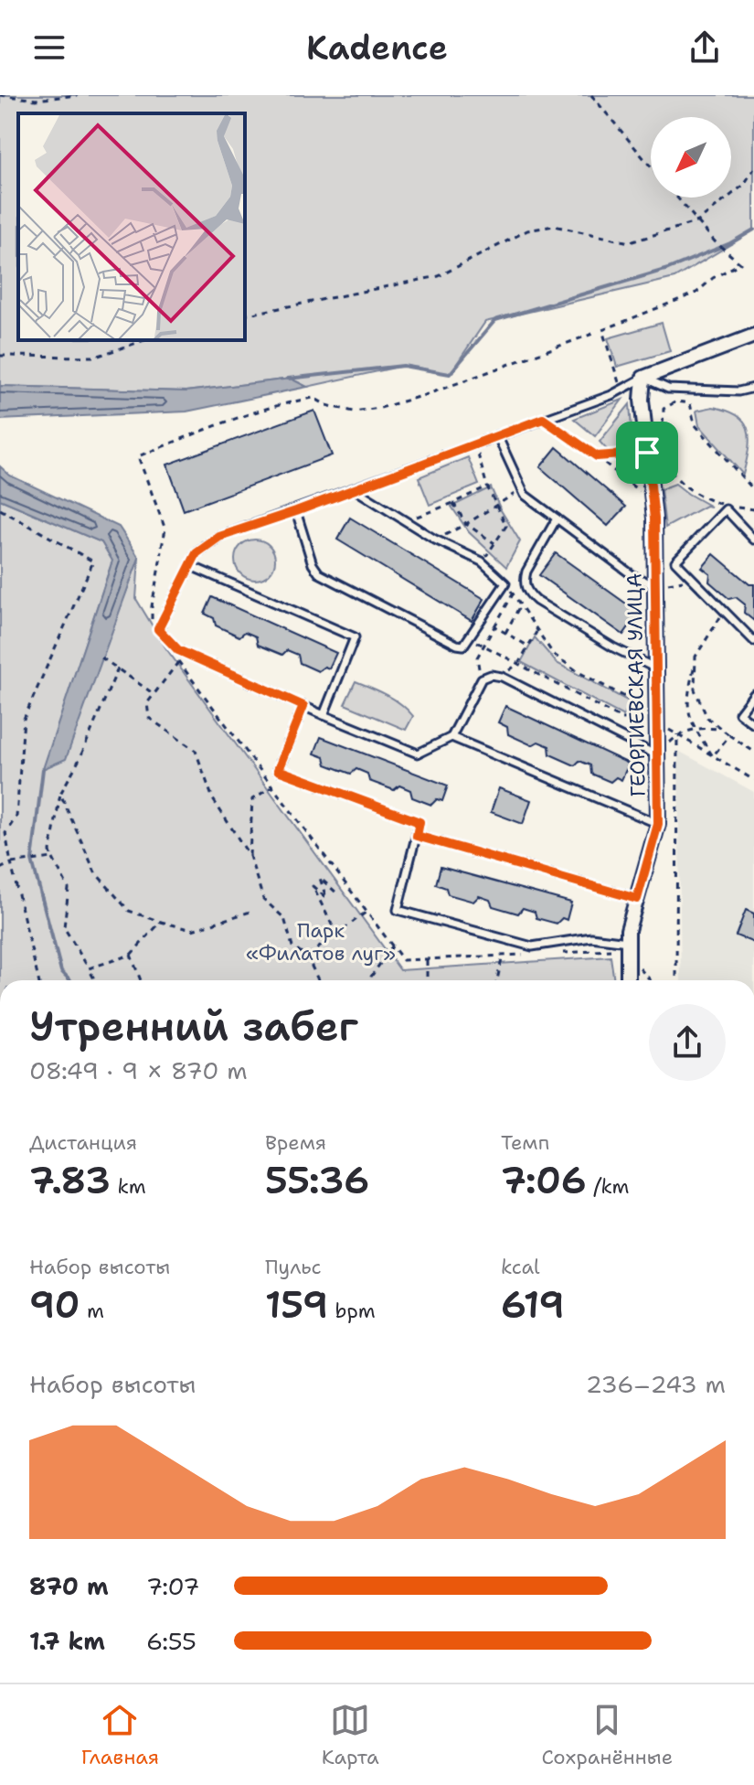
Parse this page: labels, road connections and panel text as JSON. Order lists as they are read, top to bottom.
{
  "streets": {
    "street": ["ГЕОРГИЕВСКАЯ УЛИЦА"]
  },
  "parks": ["Парк «Филатов луг»"],
  "north": "bottom left",
  "page": {
    "header": "Kadence",
    "heading": ["Утренний забег", "08:49 · 9 × 870 m"],
    "stats": [
      ["Дистанция", "7.83 km"],
      ["Время", "55:36"],
      ["Темп", "7:06 /km"],
      ["Набор высоты", "90 m"],
      ["Пульс", "159 bpm"],
      ["kcal", "619"]
    ],
    "chart": ["Набор высоты", "236–243 m"],
    "list": [
      {
        "name": "870 m",
        "note": "7:07"
      },
      {
        "name": "1.7 km",
        "note": "6:55"
      }
    ],
    "tabs": ["Главная", "Карта", "Сохранённые"]
  }
}
